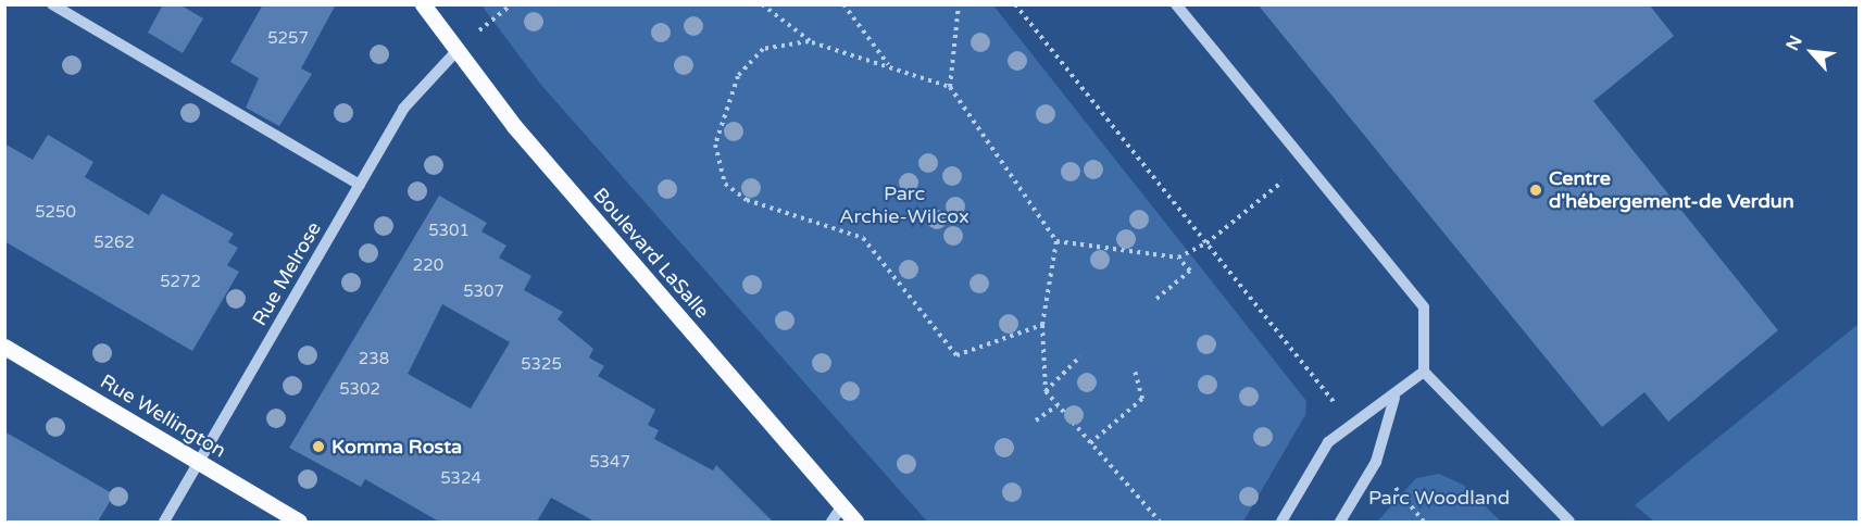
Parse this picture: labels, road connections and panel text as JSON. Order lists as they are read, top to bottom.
{
  "streets": {
    "main road": ["Boulevard LaSalle", "Rue Wellington"],
    "street": ["Rue Melrose"]
  },
  "crossings": [
    ["Boulevard LaSalle", "Rue Melrose"],
    ["Rue Melrose", "Rue Wellington"]
  ],
  "parks": ["Parc Archie-Wilcox", "Parc Woodland"],
  "places": ["Centre d'hébergement-de Verdun", "Komma Rosta"],
  "house_numbers": [
    "5257",
    "5250",
    "5301",
    "5262",
    "220",
    "5272",
    "5307",
    "238",
    "5325",
    "5302",
    "5347",
    "5324"
  ],
  "north": "top left"
}
